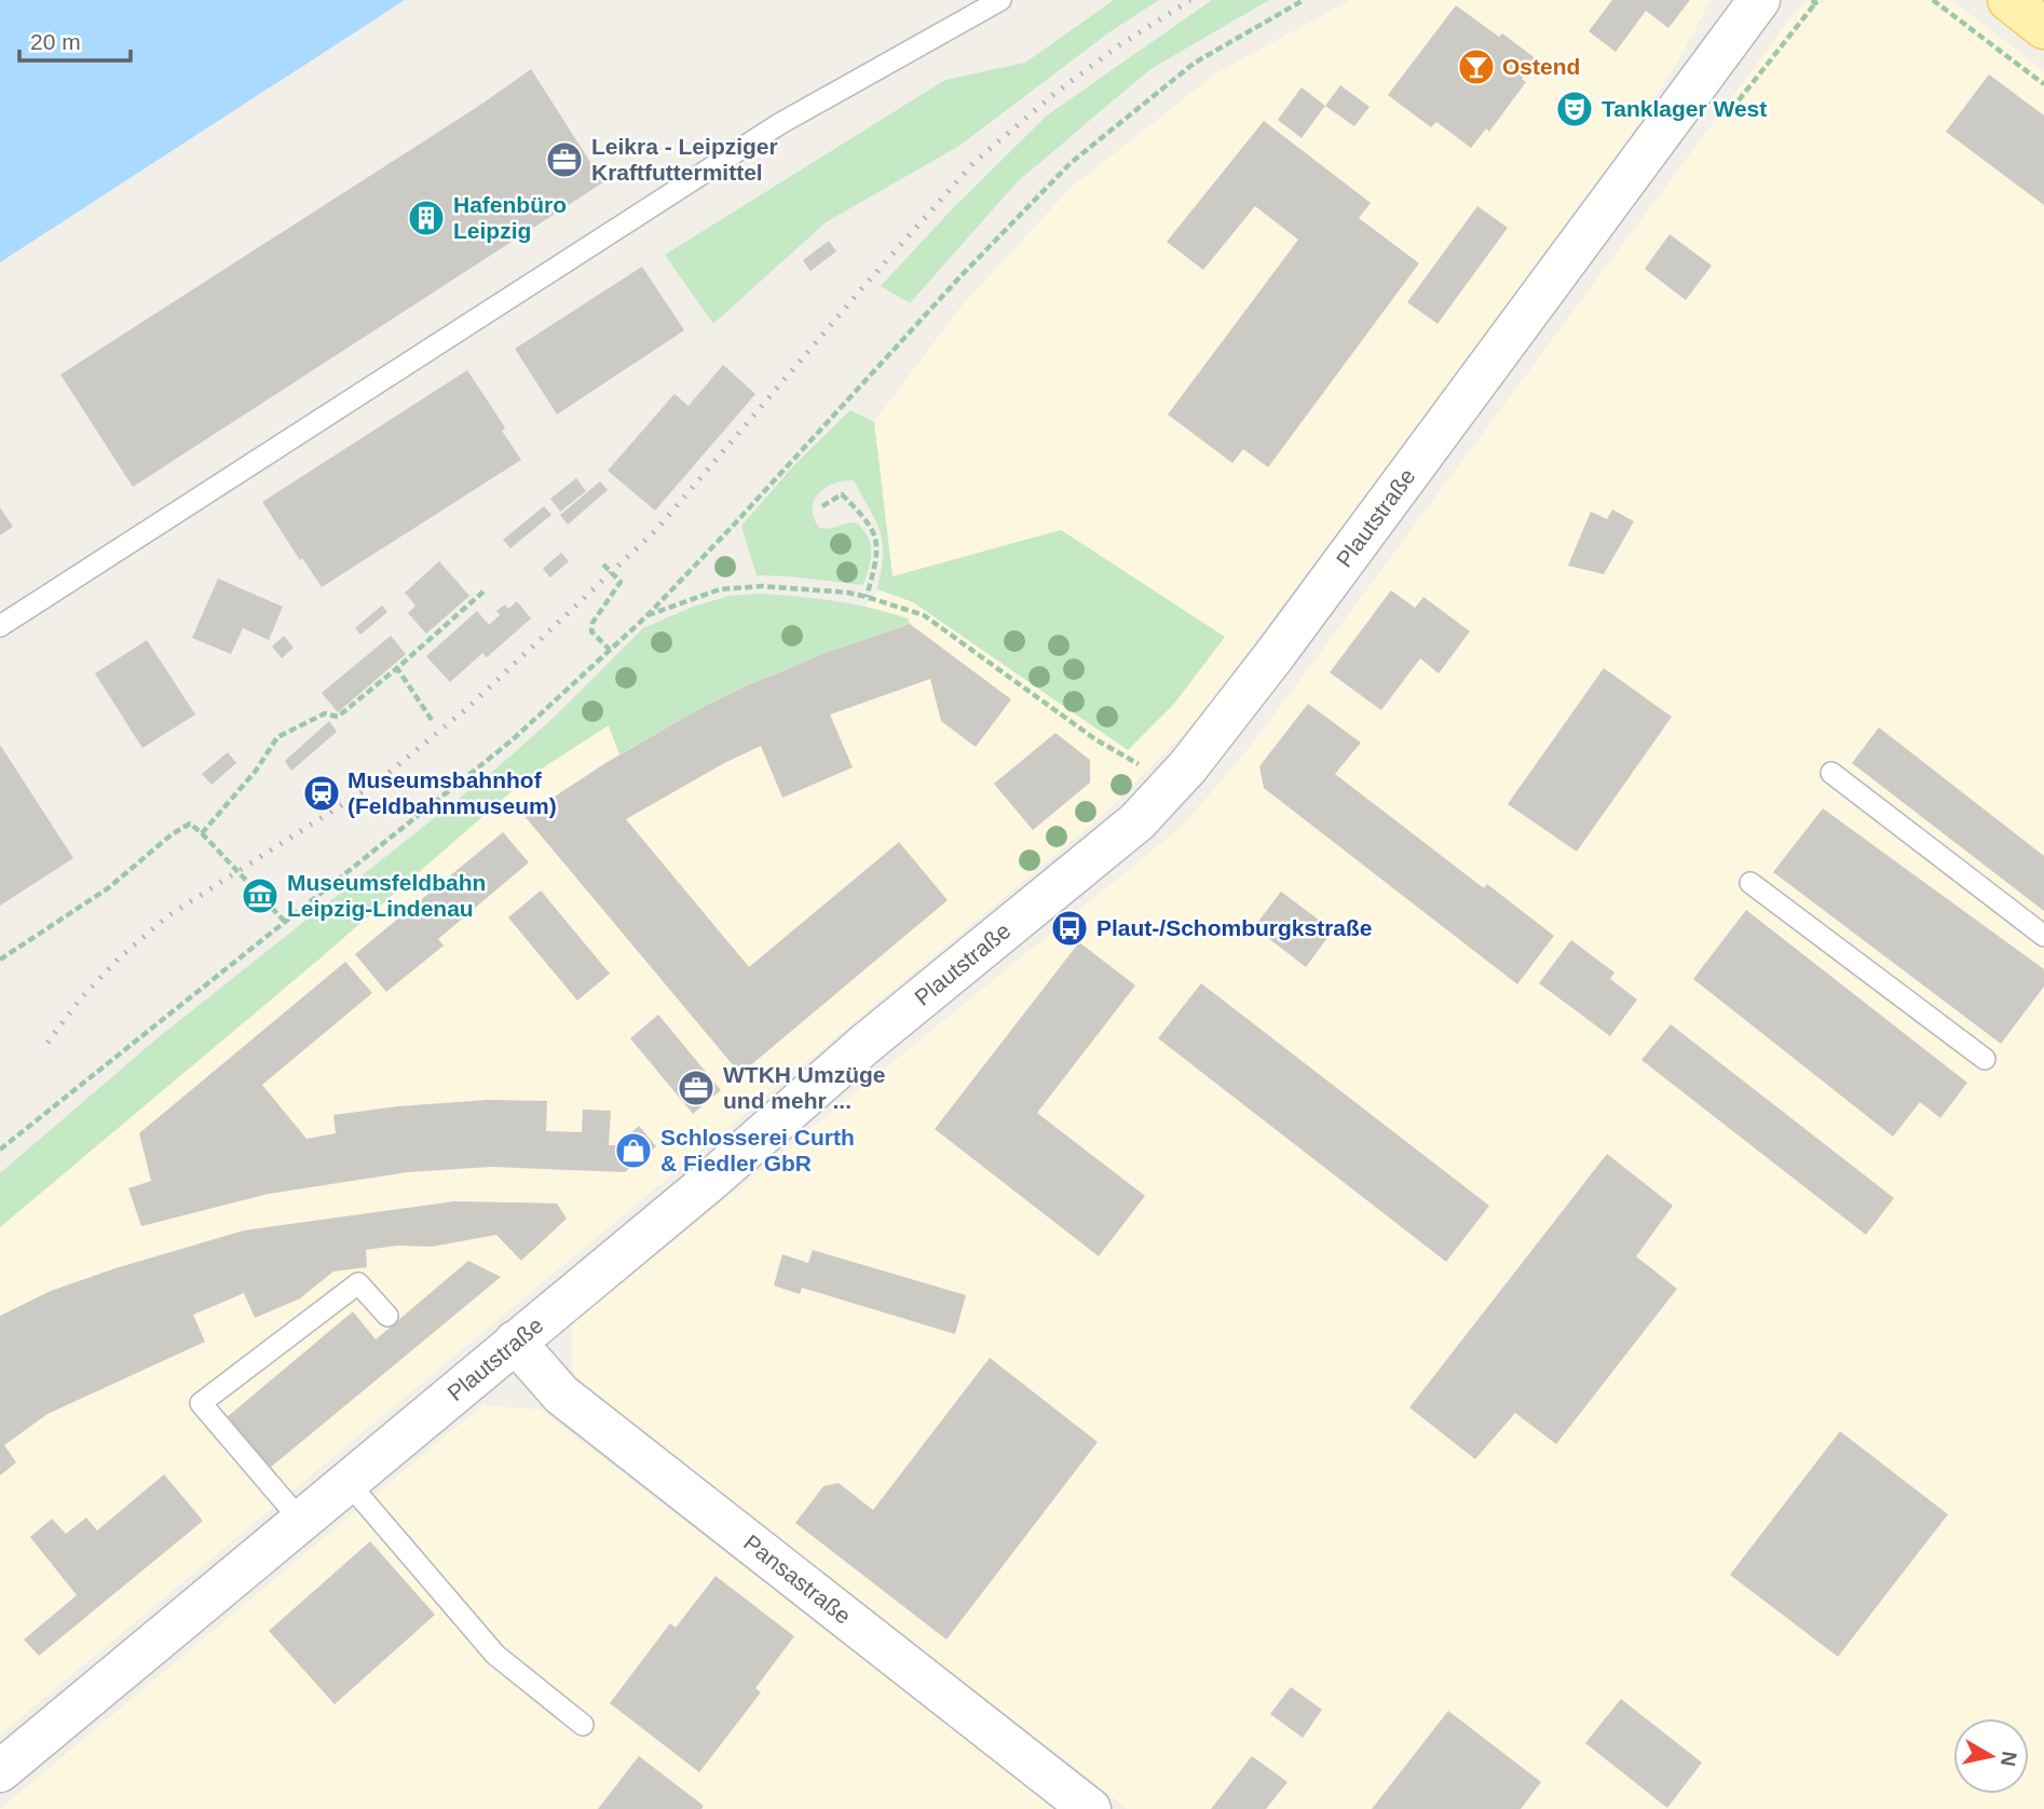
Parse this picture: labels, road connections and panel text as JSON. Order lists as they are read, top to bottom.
{
  "streets": {
    "main road": ["Plautstraße", "Pansastraße"]
  },
  "crossings": [
    ["Plautstraße", "Pansastraße"]
  ],
  "places": {
    "bar": ["Ostend"],
    "theatre": ["Tanklager West"],
    "office": ["Leikra - Leipziger Kraftfuttermittel", "WTKH Umzüge und mehr ..."],
    "building": ["Hafenbüro Leipzig"],
    "station": ["Museumsbahnhof (Feldbahnmuseum)"],
    "museum": ["Museumsfeldbahn Leipzig-Lindenau"],
    "bus stop": ["Plaut-/Schomburgkstraße"],
    "shop": ["Schlosserei Curth & Fiedler GbR"]
  },
  "scale_bar": "20 m",
  "north": "right"
}
